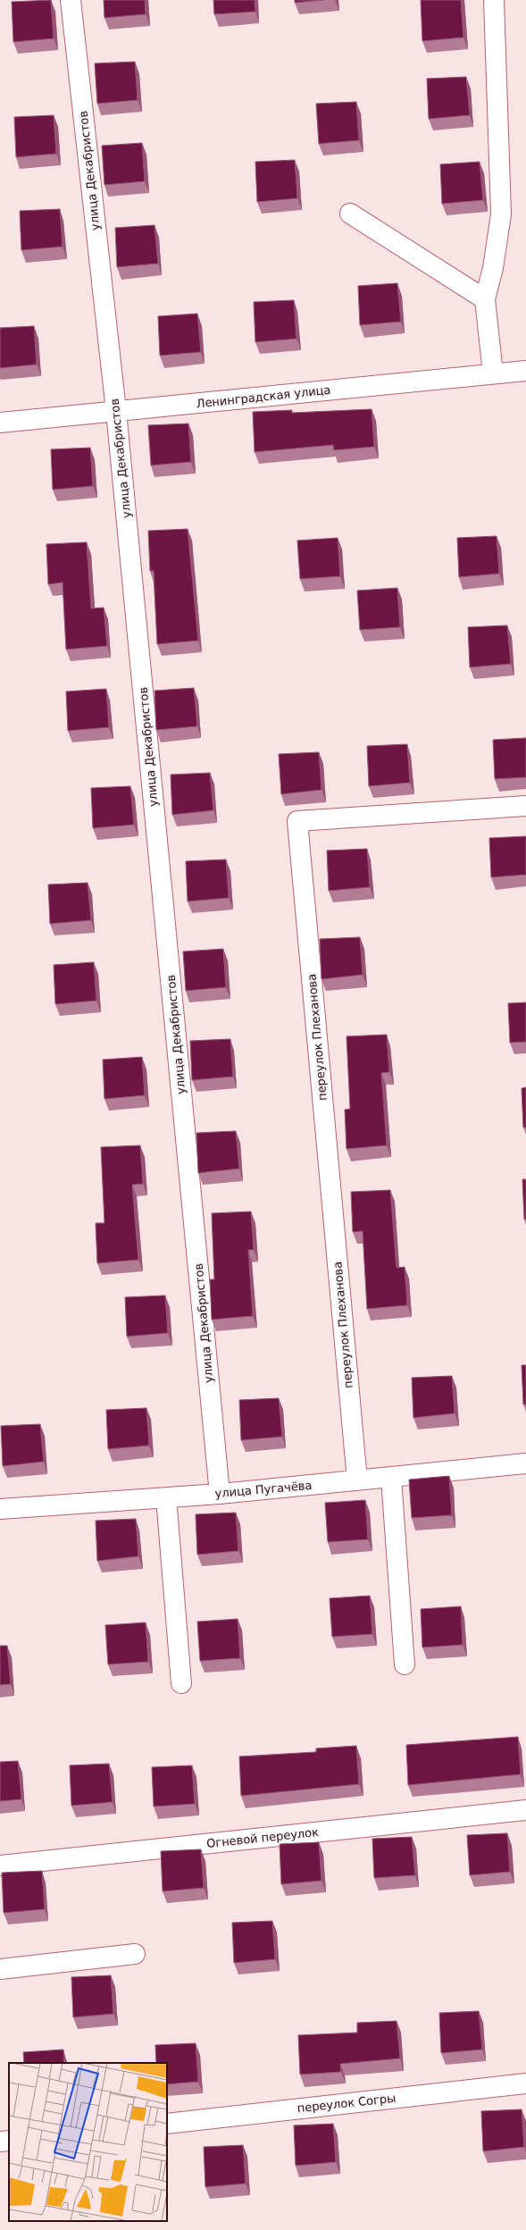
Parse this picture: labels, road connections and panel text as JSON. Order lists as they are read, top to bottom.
{
  "streets": {
    "street": [
      "улица Декабристов",
      "Ленинградская улица",
      "переулок Плеханова",
      "улица Пугачёва",
      "Огневой переулок",
      "переулок Согры"
    ]
  },
  "crossings": [
    ["улица Декабристов", "Ленинградская улица"],
    ["улица Декабристов", "улица Пугачёва"],
    ["переулок Плеханова", "улица Пугачёва"]
  ]
}
